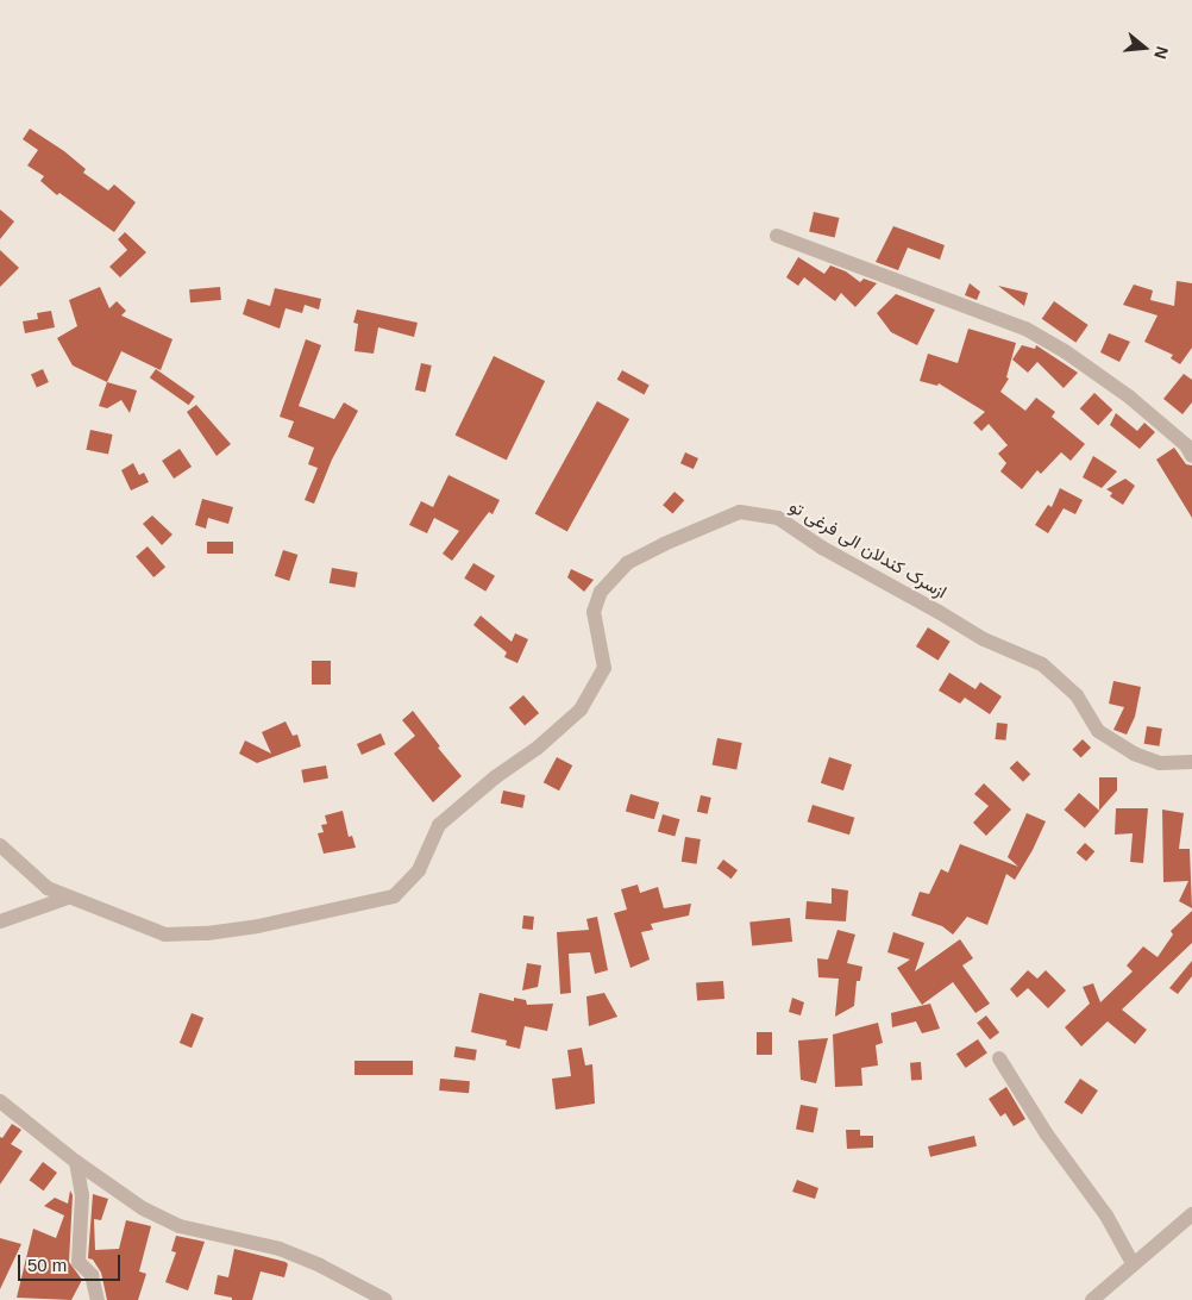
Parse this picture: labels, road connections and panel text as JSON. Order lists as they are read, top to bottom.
{
  "streets": {
    "street": ["ازسرک کندلان الی فرغی تو"]
  },
  "scale_bar": "50 m",
  "north": "right"
}
